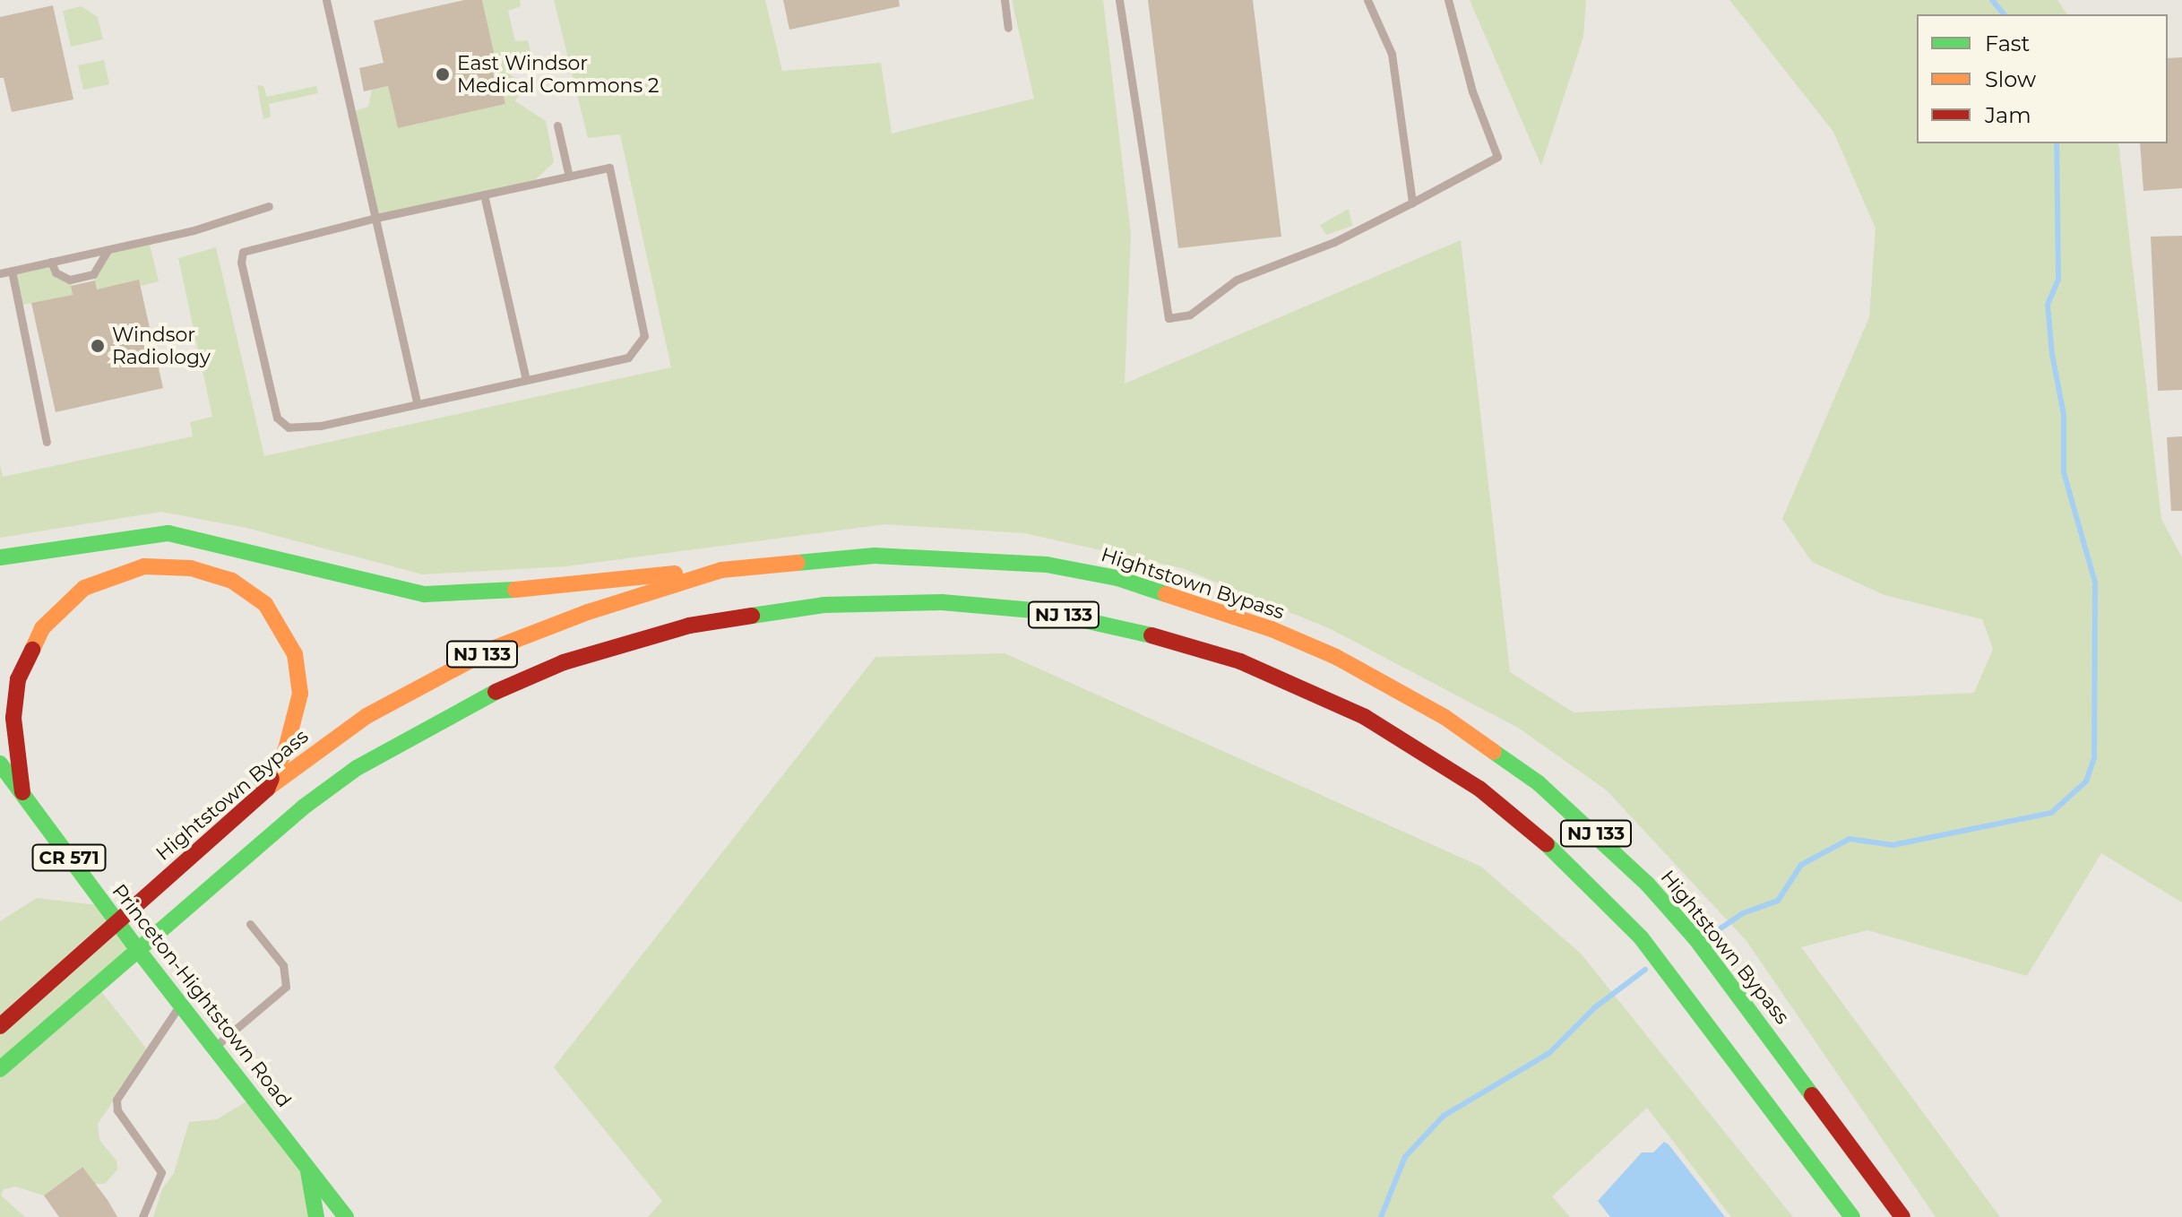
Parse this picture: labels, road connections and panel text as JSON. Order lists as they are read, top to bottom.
{
  "streets": {
    "main road": [
      "Hightstown Bypass",
      "NJ 133",
      "CR 571",
      "Princeton-Hightstown Road"
    ]
  },
  "crossings": [
    ["Hightstown Bypass", "Princeton-Hightstown Road"],
    ["NJ 133", "Princeton-Hightstown Road"]
  ],
  "places": ["East Windsor Medical Commons 2", "Windsor Radiology"],
  "legend": ["Fast", "Slow", "Jam"]
}
